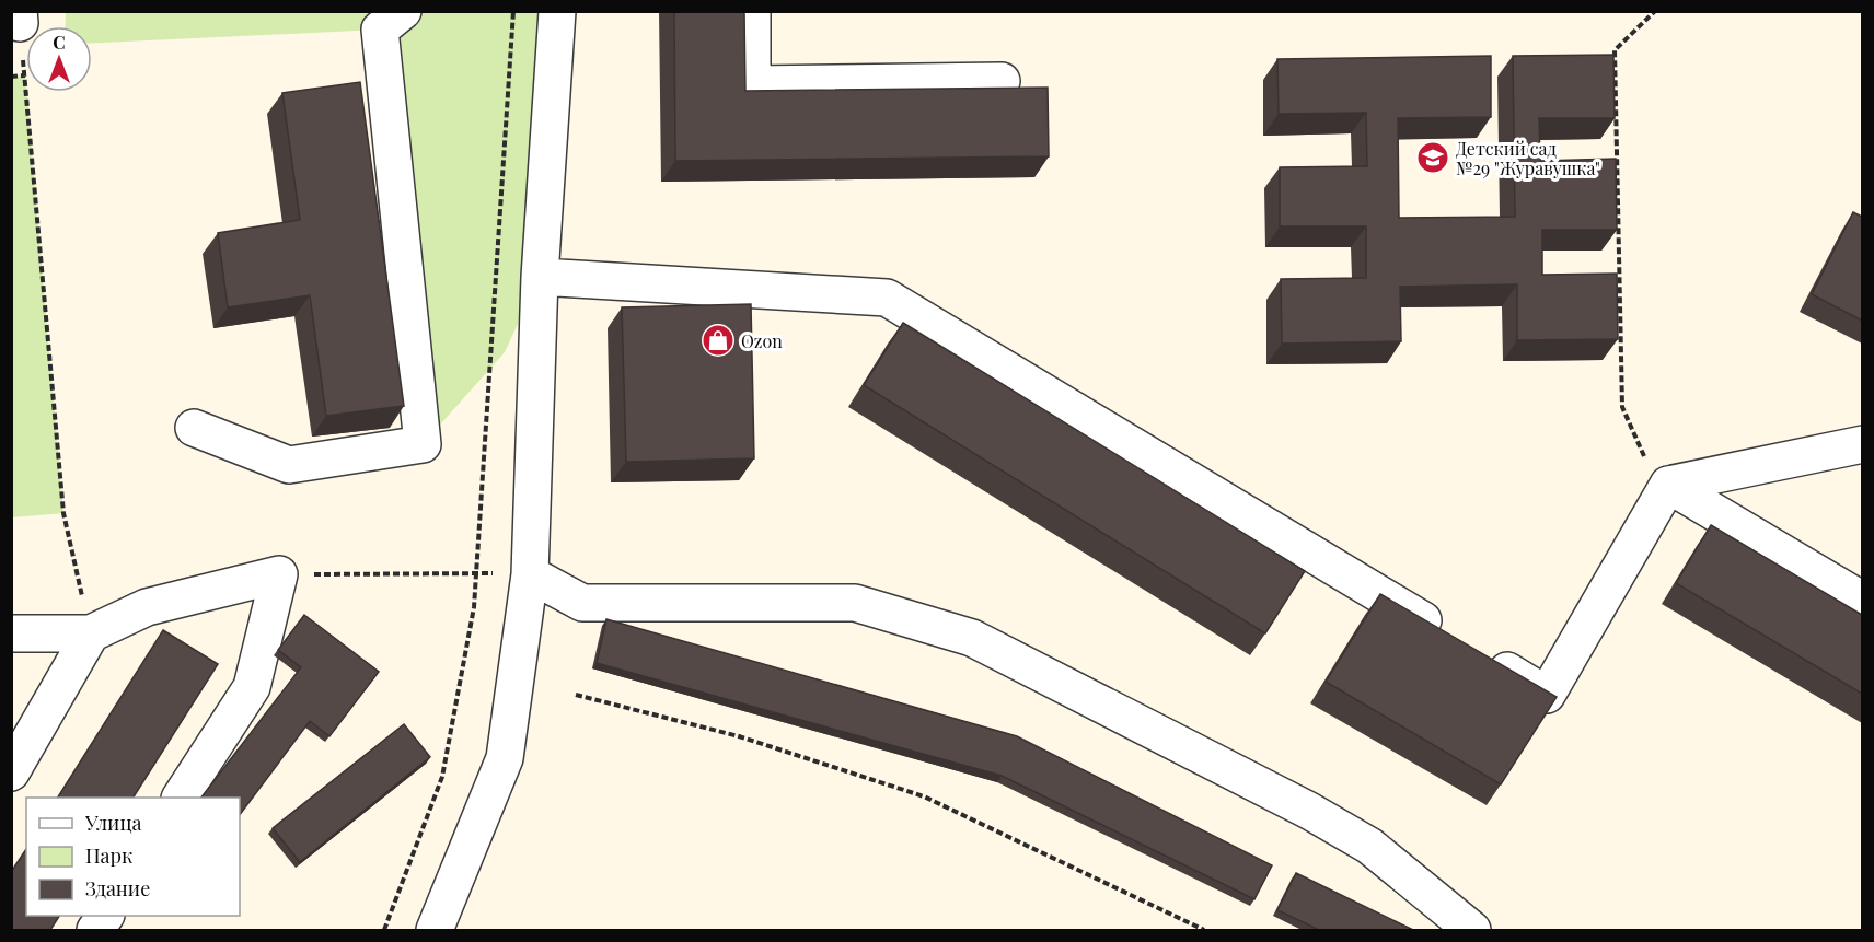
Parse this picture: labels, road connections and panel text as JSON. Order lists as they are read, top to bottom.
{
  "places": {
    "school or university": ["Детский сад №29 \"Журавушка\""],
    "shop": ["Ozon"]
  },
  "legend": ["Улица", "Парк", "Здание"],
  "north": "top"
}
